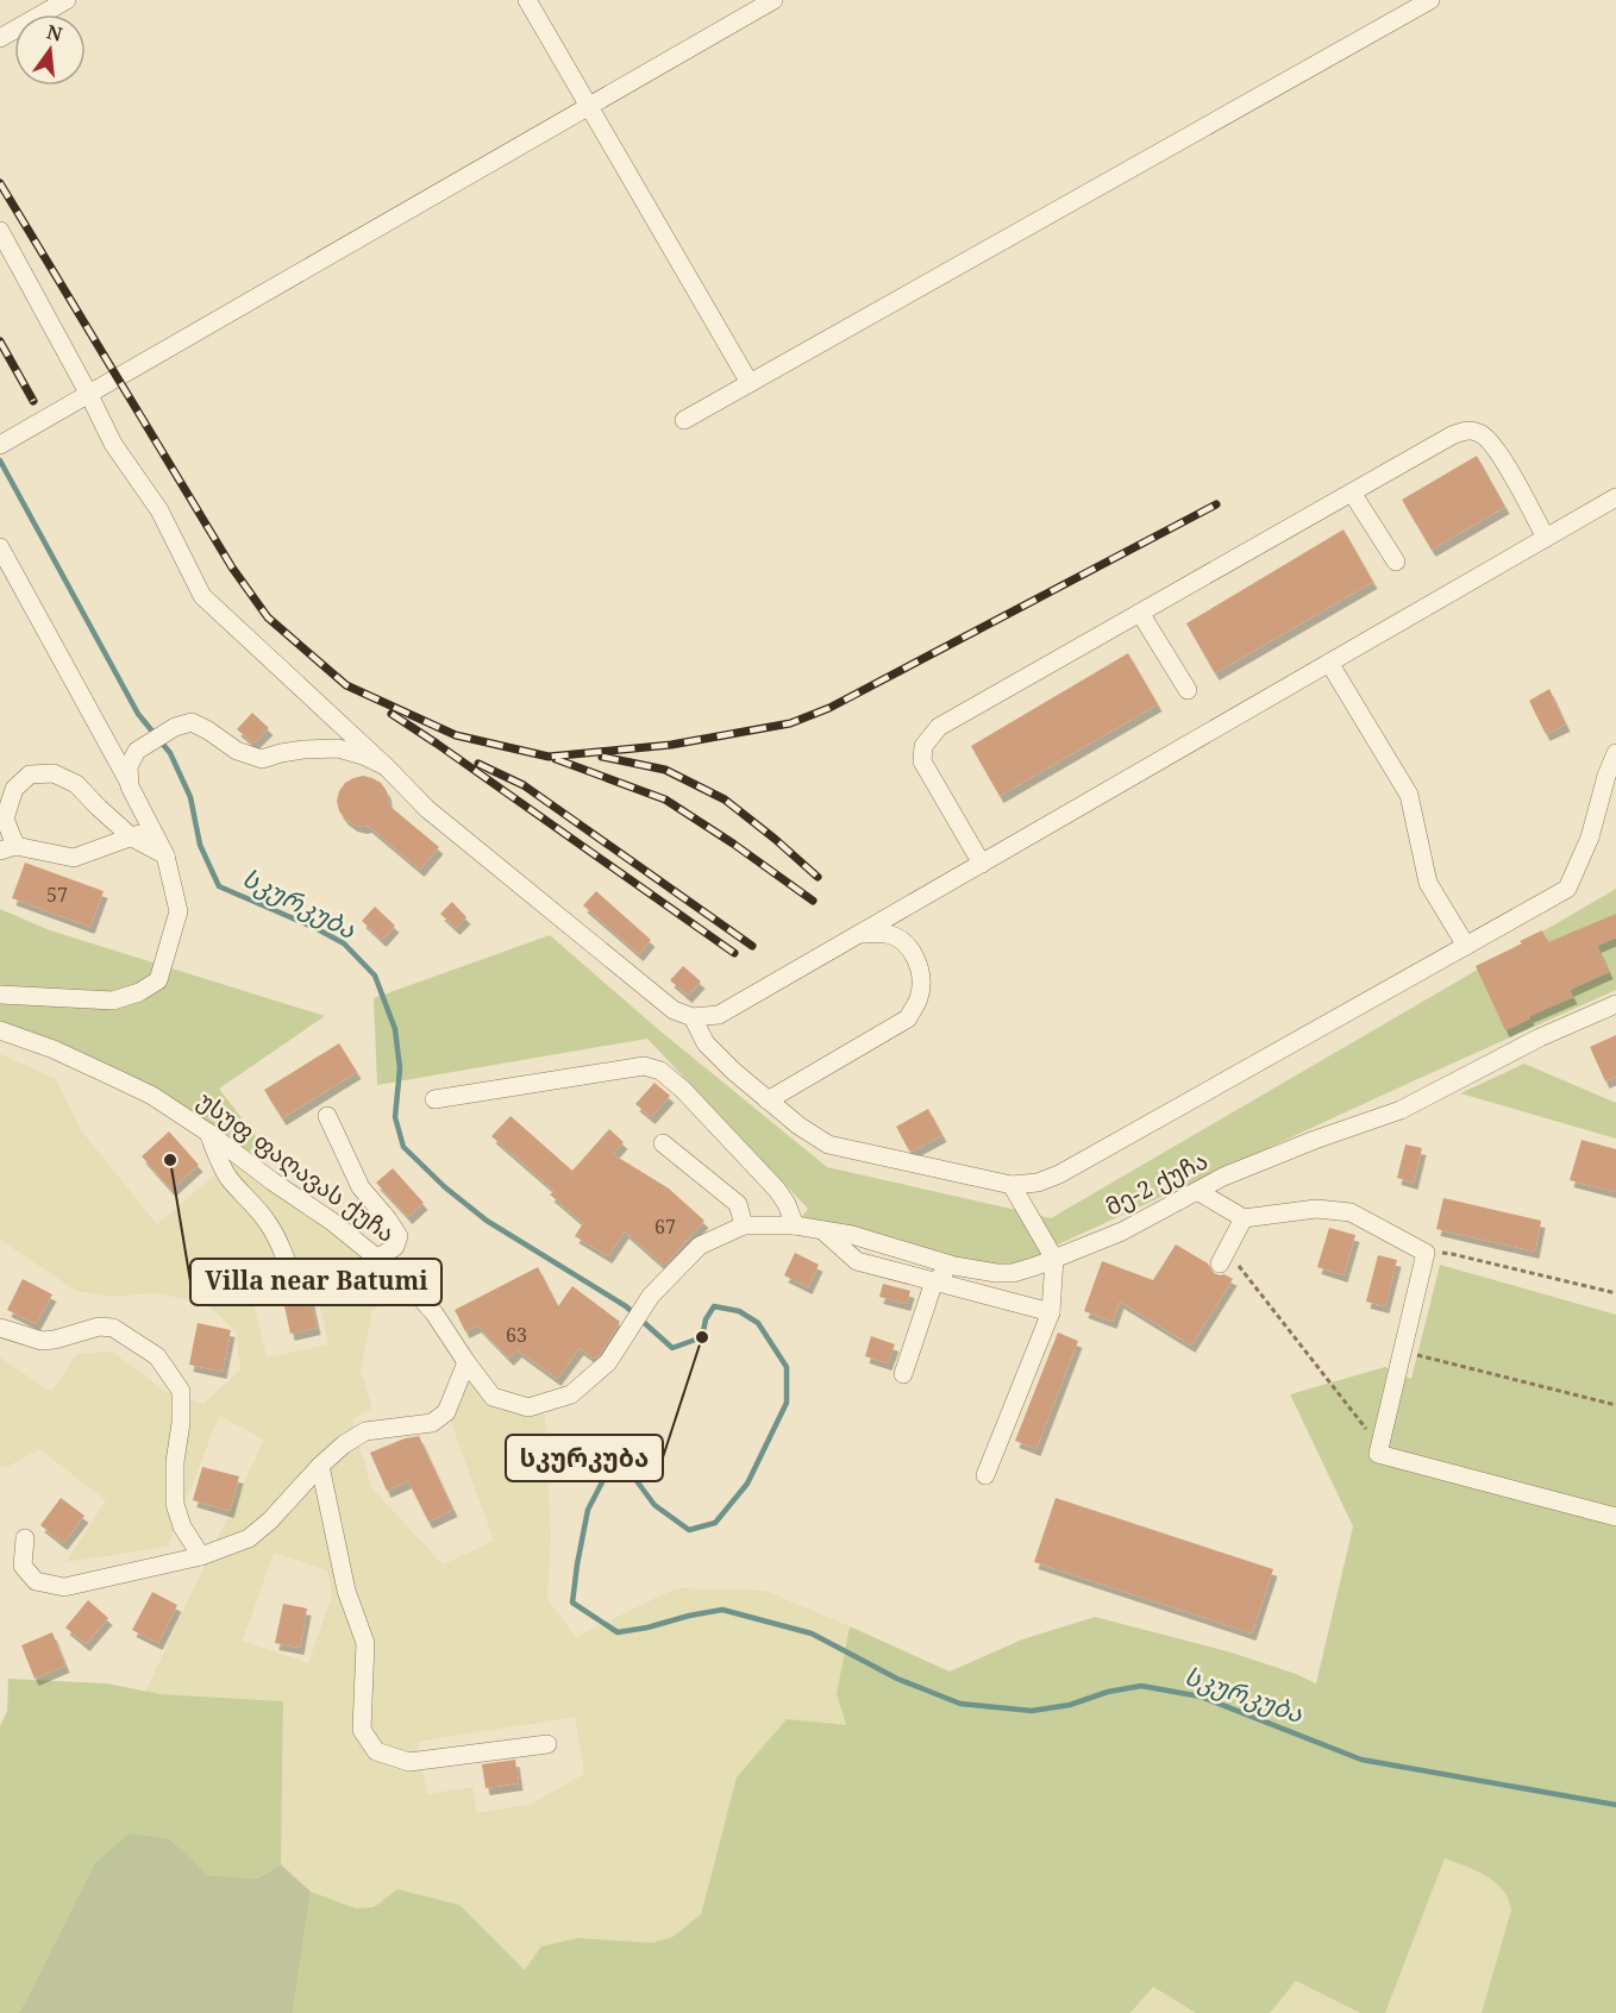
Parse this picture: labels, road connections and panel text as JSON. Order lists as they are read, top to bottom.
{
  "streets": {
    "street": ["უსუფ ფაღავას ქუჩა", "მე-2 ქუჩა"]
  },
  "crossings": [
    ["უსუფ ფაღავას ქუჩა", "მე-2 ქუჩა"]
  ],
  "water": ["სკურკუბა"],
  "places": ["Villa near Batumi", "სკურკუბა"],
  "house_numbers": ["57", "67", "63"],
  "north": "top"
}
